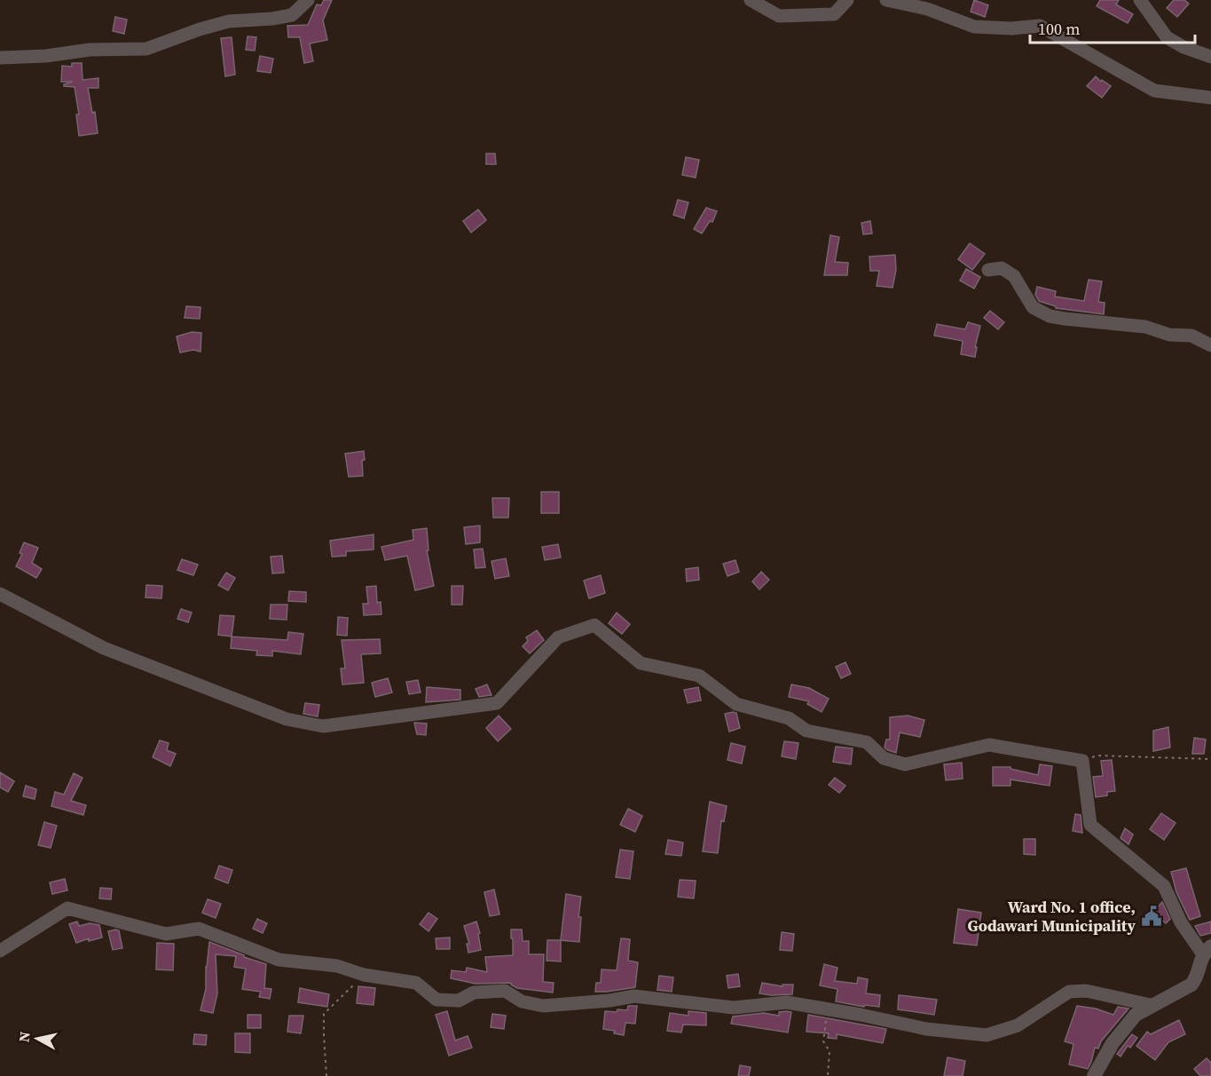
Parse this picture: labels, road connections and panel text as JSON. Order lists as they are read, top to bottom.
{
  "places": {
    "public building": ["Ward No. 1 office, Godawari Municipality"]
  },
  "scale_bar": "100 m",
  "north": "left"
}
